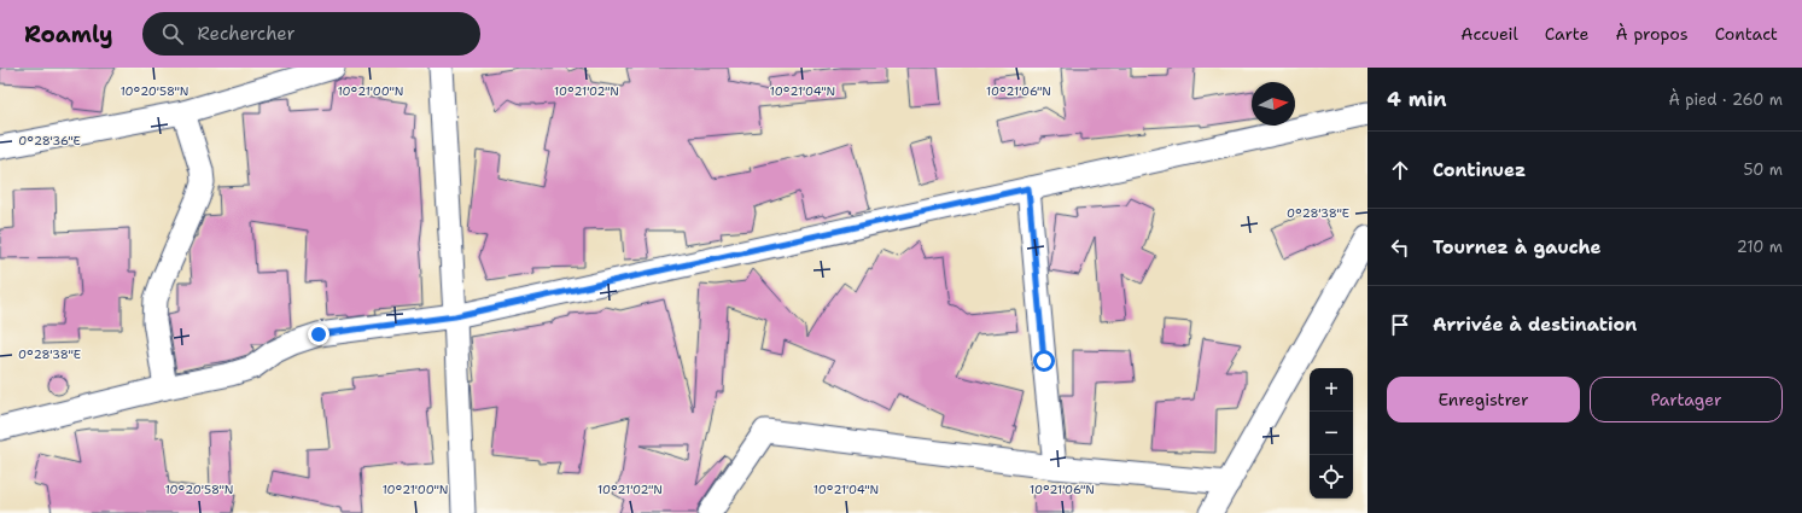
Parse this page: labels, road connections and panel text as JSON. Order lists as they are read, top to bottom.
{
  "north": "right",
  "page": {
    "header": "Roamly",
    "search": "Rechercher",
    "nav": [
      "Accueil",
      "Carte",
      "À propos",
      "Contact"
    ],
    "heading": ["4 min", "À pied · 260 m"],
    "list": [
      ["Continuez", "50 m"],
      ["Tournez à gauche", "210 m"],
      "Arrivée à destination"
    ],
    "buttons": ["Enregistrer", "Partager"],
    "map_buttons": ["+", "−"]
  },
  "coordinates": [
    "10°20'58\"N",
    "10°21'00\"N",
    "10°21'02\"N",
    "10°21'04\"N",
    "10°21'06\"N",
    "0°28'36\"E",
    "0°28'38\"E"
  ]
}
